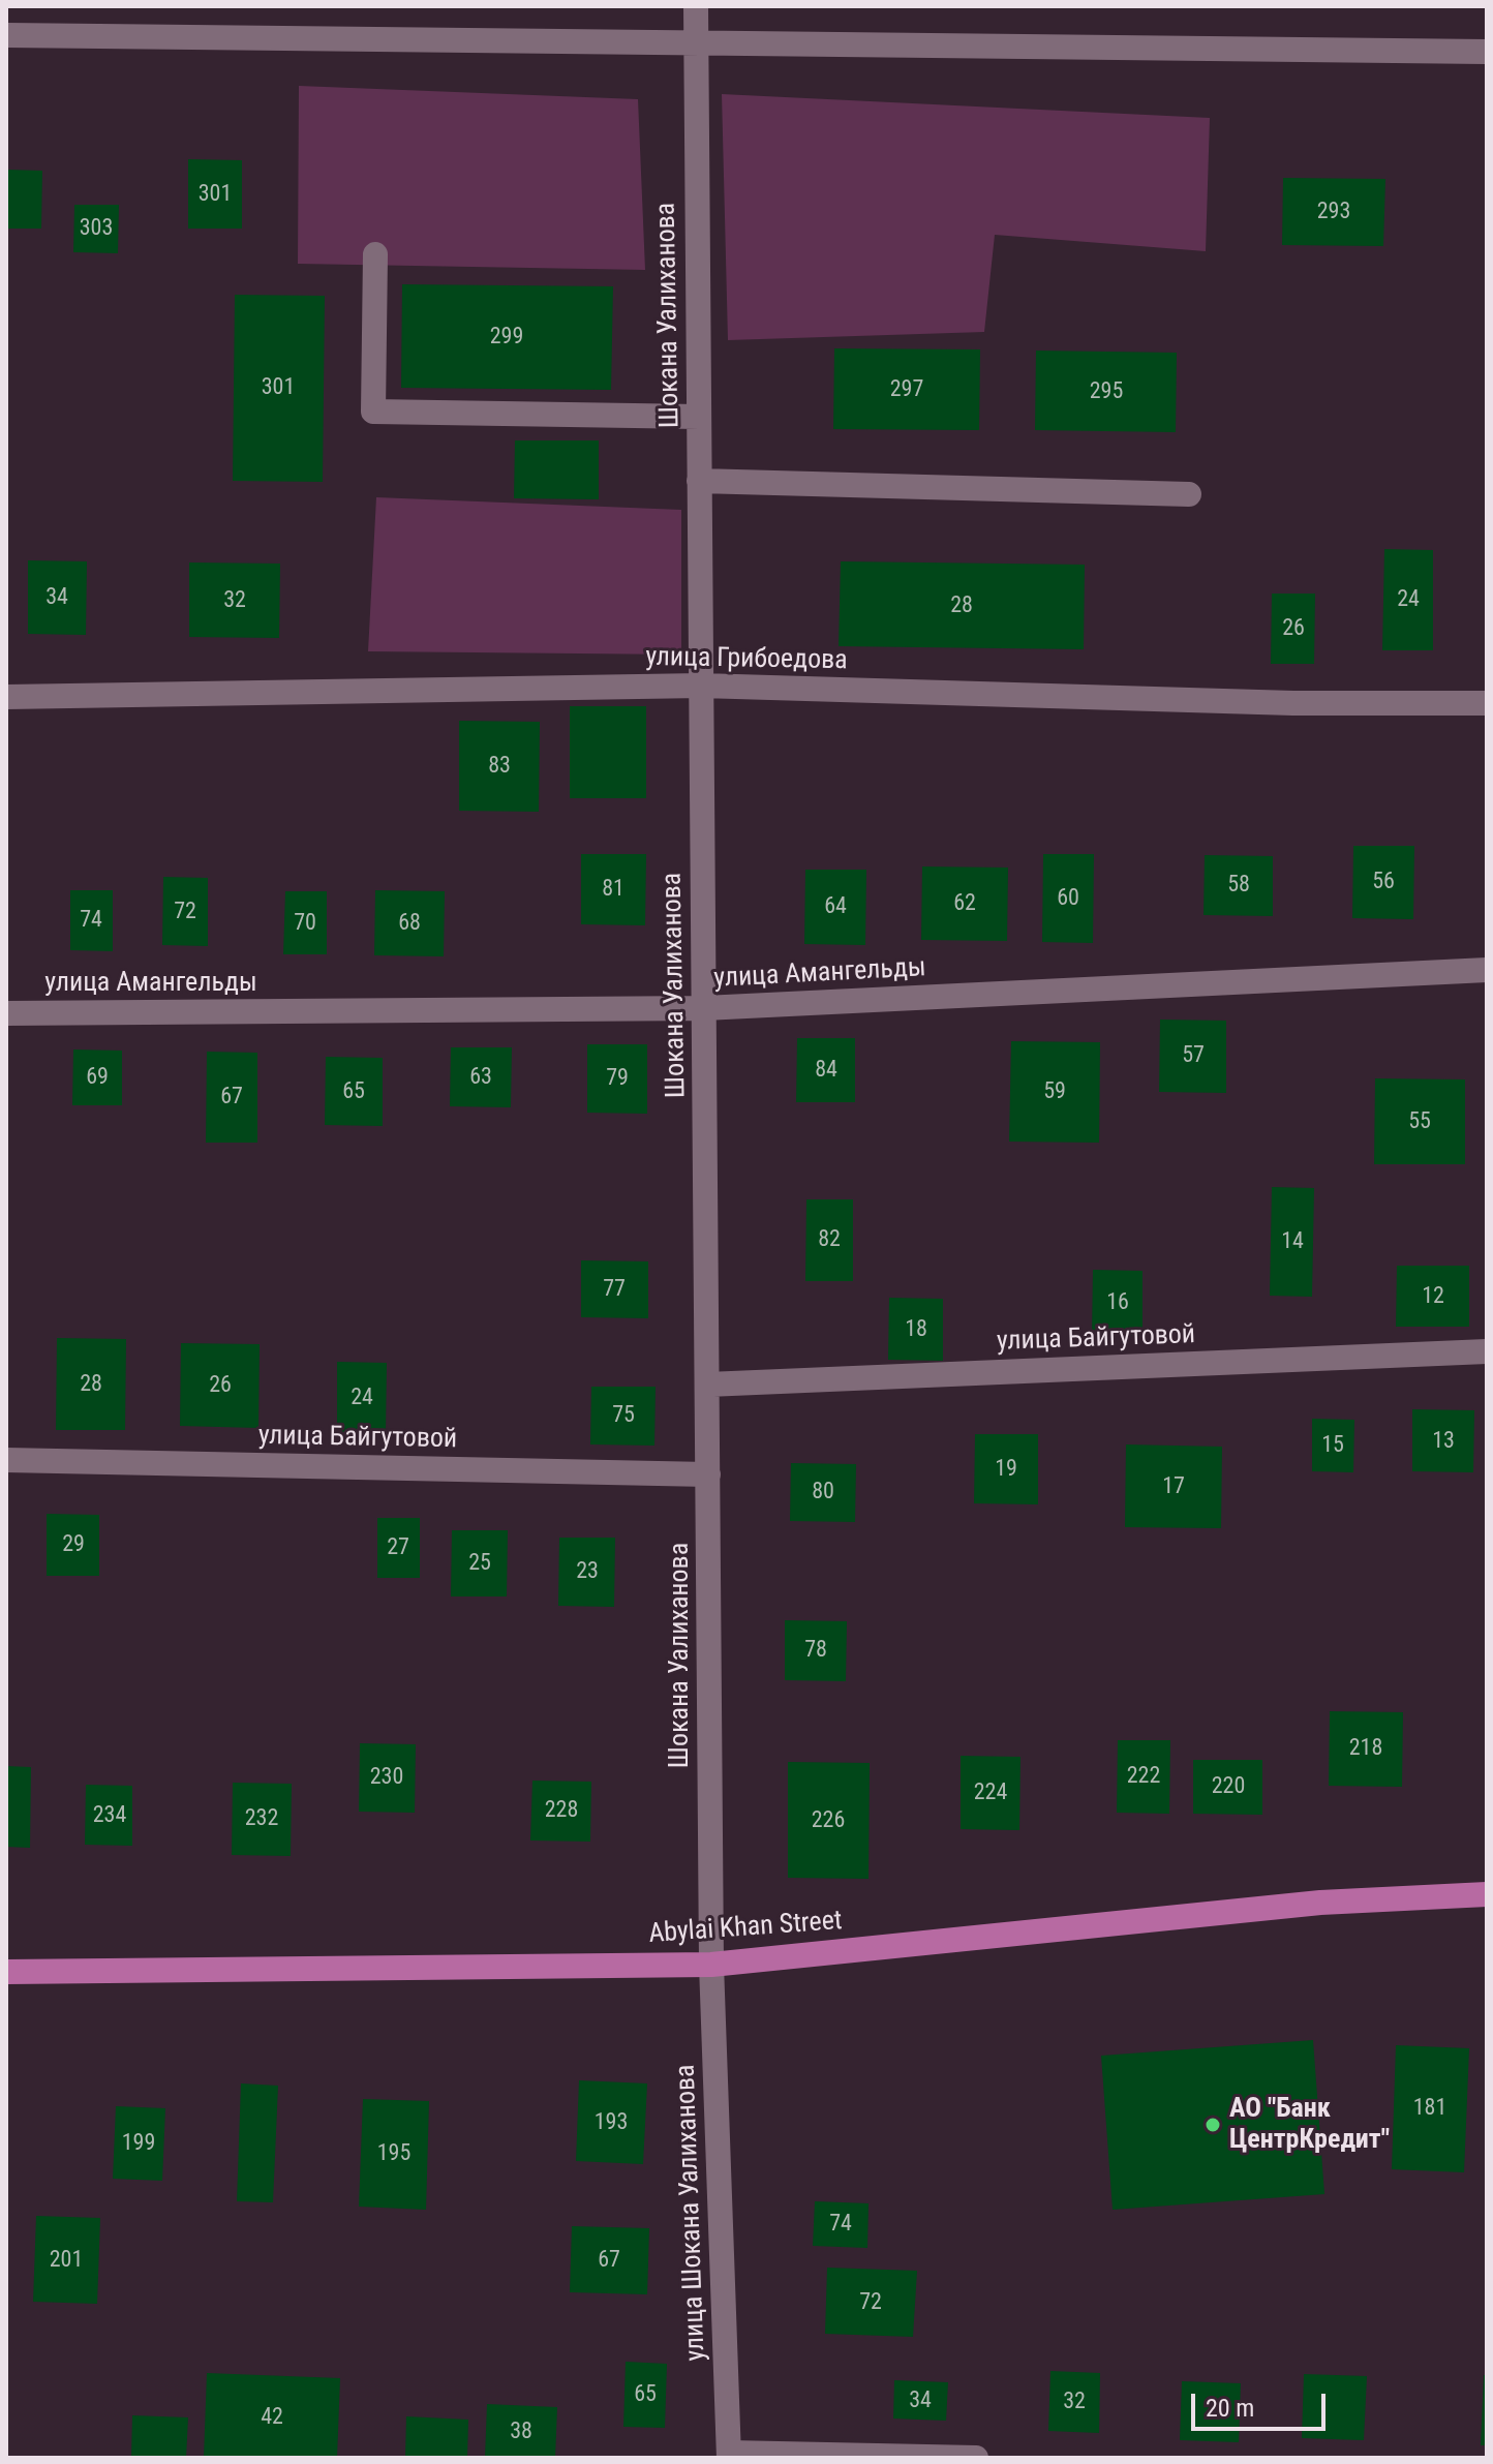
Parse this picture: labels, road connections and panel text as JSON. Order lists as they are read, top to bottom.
{
  "streets": {
    "main road": ["Abylai Khan Street"],
    "street": [
      "Шокана Уалиханова",
      "улица Грибоедова",
      "улица Амангельды",
      "улица Байгутовой",
      "улица Шокана Уалиханова"
    ]
  },
  "crossings": [
    ["Шокана Уалиханова", "улица Грибоедова"],
    ["Шокана Уалиханова", "улица Амангельды"],
    ["Шокана Уалиханова", "улица Байгутовой"],
    ["Шокана Уалиханова", "Abylai Khan Street"],
    ["Шокана Уалиханова", "улица Шокана Уалиханова"],
    ["Abylai Khan Street", "улица Шокана Уалиханова"]
  ],
  "places": ["АО \"Банк ЦентрКредит\""],
  "house_numbers": [
    "301",
    "293",
    "303",
    "299",
    "301",
    "297",
    "295",
    "34",
    "24",
    "32",
    "28",
    "26",
    "83",
    "56",
    "58",
    "81",
    "60",
    "62",
    "64",
    "72",
    "74",
    "70",
    "68",
    "57",
    "84",
    "69",
    "63",
    "79",
    "65",
    "59",
    "67",
    "55",
    "82",
    "14",
    "77",
    "12",
    "16",
    "18",
    "28",
    "26",
    "24",
    "75",
    "13",
    "15",
    "19",
    "17",
    "80",
    "29",
    "27",
    "25",
    "23",
    "78",
    "218",
    "222",
    "230",
    "220",
    "224",
    "228",
    "234",
    "232",
    "226",
    "181",
    "193",
    "199",
    "195",
    "74",
    "201",
    "67",
    "72",
    "65",
    "34",
    "32",
    "42",
    "38"
  ],
  "scale_bar": "20 m"
}
